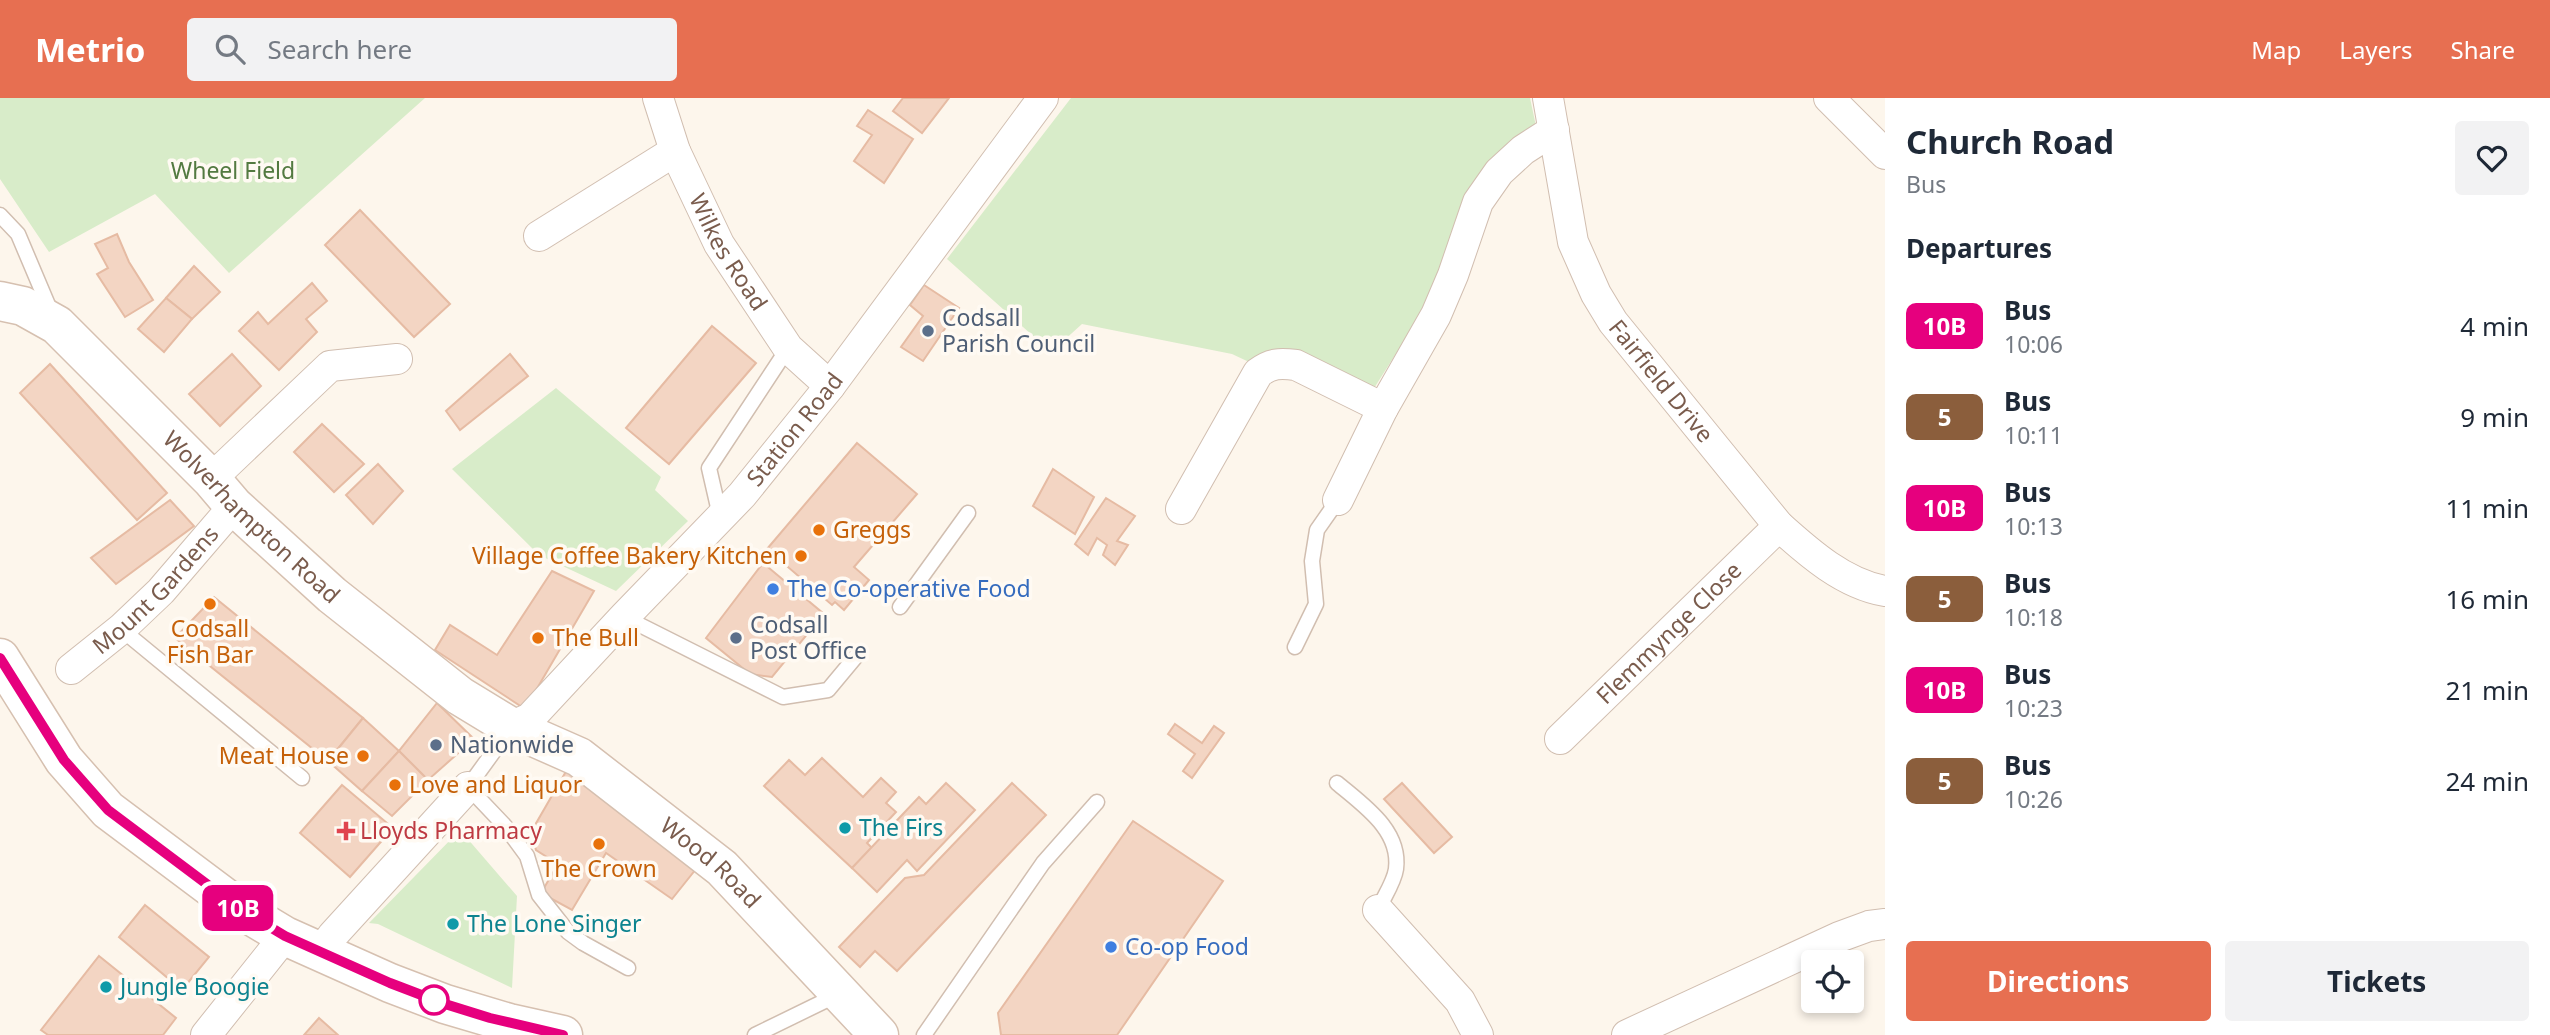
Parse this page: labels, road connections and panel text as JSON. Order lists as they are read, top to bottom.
{
  "streets": {
    "street": [
      "Wilkes Road",
      "Fairfield Drive",
      "Station Road",
      "Wolverhampton Road",
      "Mount Gardens",
      "Flemmynge Close",
      "Wood Road"
    ]
  },
  "crossings": [
    ["Wilkes Road", "Station Road"],
    ["Fairfield Drive", "Flemmynge Close"],
    ["Station Road", "Wolverhampton Road"],
    ["Station Road", "Wood Road"],
    ["Wolverhampton Road", "Mount Gardens"],
    ["Wolverhampton Road", "Wood Road"]
  ],
  "parks": ["Wheel Field"],
  "places": {
    "other": [
      "Codsall Parish Council",
      "Greggs",
      "Village Coffee Bakery Kitchen",
      "The Co-operative Food",
      "Codsall Fish Bar",
      "The Bull",
      "Codsall Post Office",
      "Nationwide",
      "Meat House",
      "Love and Liquor",
      "The Firs",
      "The Crown",
      "The Lone Singer",
      "Co-op Food",
      "Jungle Boogie"
    ],
    "health": ["Lloyds Pharmacy"]
  },
  "lines": ["bus line 10B"],
  "page": {
    "header": "Metrio",
    "search": "Search here",
    "nav": ["Map", "Layers", "Share"],
    "on_map": "10B",
    "heading": [
      ["Church Road", "Bus"],
      "Departures"
    ],
    "list": [
      {
        "mark": "10B",
        "name": "Bus",
        "note": "10:06",
        "value": "4 min"
      },
      {
        "mark": "5",
        "name": "Bus",
        "note": "10:11",
        "value": "9 min"
      },
      {
        "mark": "10B",
        "name": "Bus",
        "note": "10:13",
        "value": "11 min"
      },
      {
        "mark": "5",
        "name": "Bus",
        "note": "10:18",
        "value": "16 min"
      },
      {
        "mark": "10B",
        "name": "Bus",
        "note": "10:23",
        "value": "21 min"
      },
      {
        "mark": "5",
        "name": "Bus",
        "note": "10:26",
        "value": "24 min"
      }
    ],
    "buttons": ["Directions", "Tickets"]
  }
}
